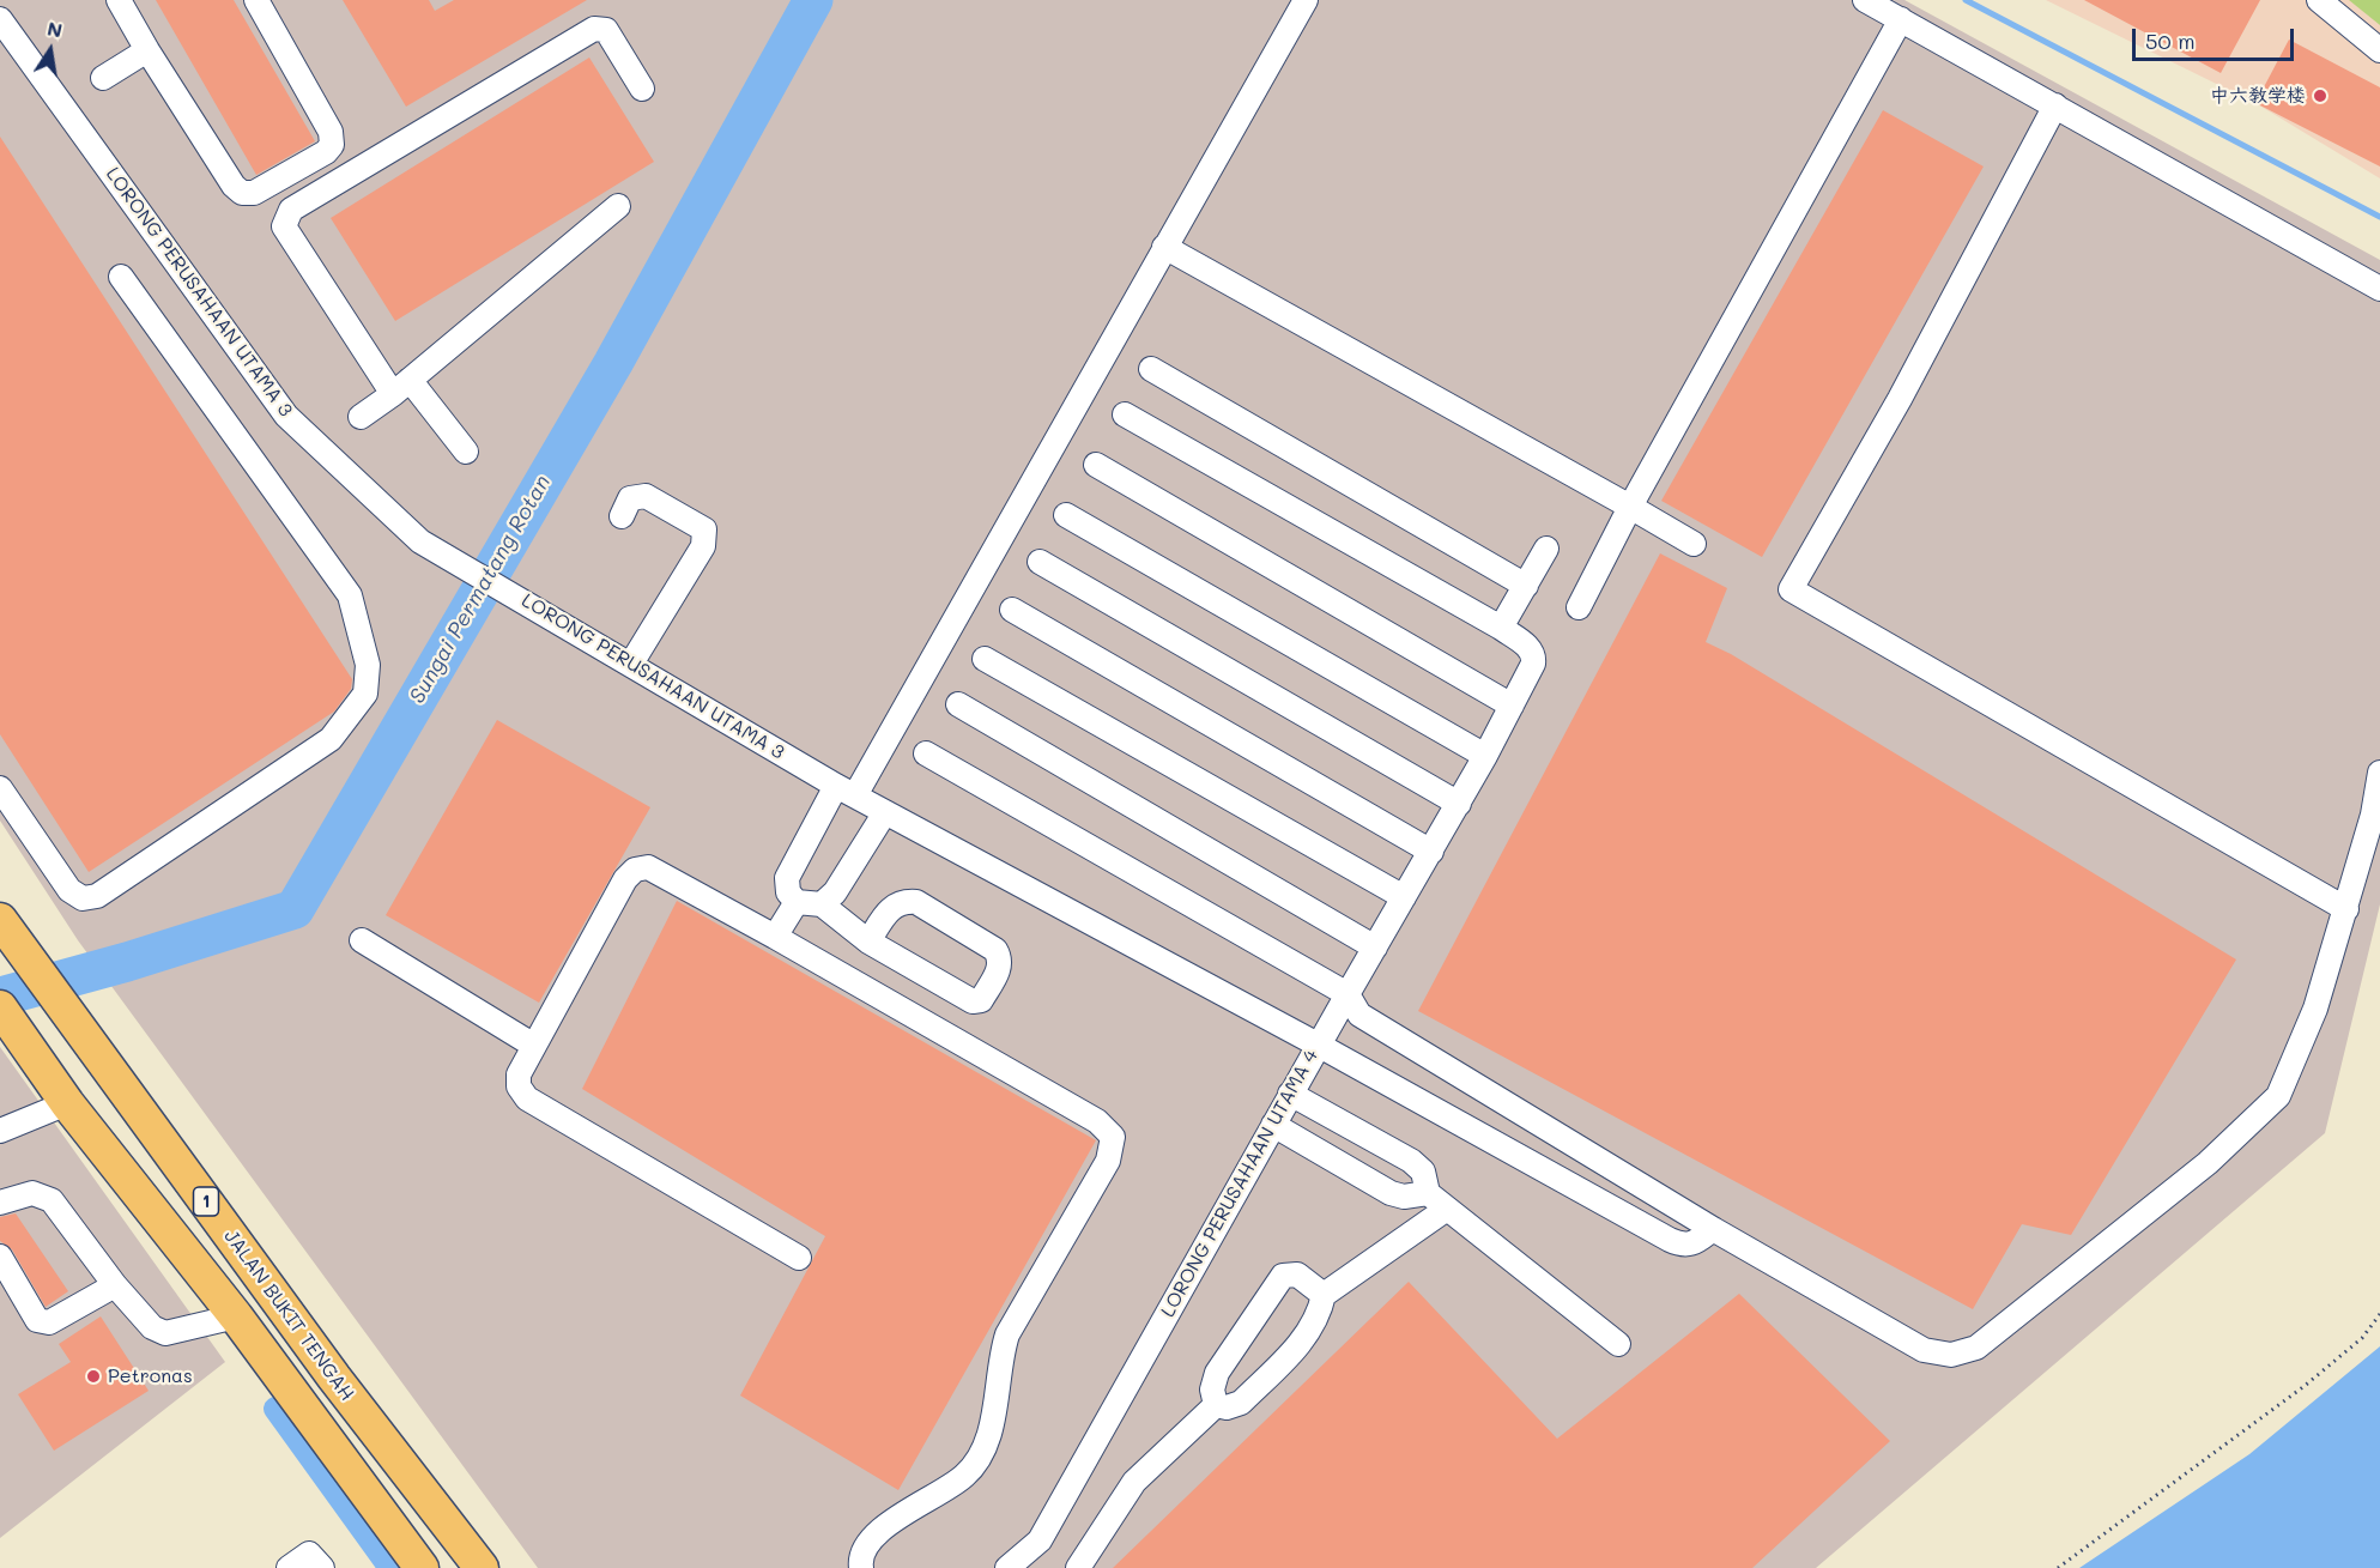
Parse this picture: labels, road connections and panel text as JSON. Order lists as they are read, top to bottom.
{
  "streets": {
    "highway": ["1", "JALAN BUKIT TENGAH"],
    "street": ["LORONG PERUSAHAAN UTAMA 3", "LORONG PERUSAHAAN UTAMA 4"]
  },
  "crossings": [
    ["LORONG PERUSAHAAN UTAMA 3", "LORONG PERUSAHAAN UTAMA 4"]
  ],
  "water": ["Sungai Permatang Rotan"],
  "places": ["中六教学楼", "Petronas"],
  "scale_bar": "50 m",
  "north": "top"
}
